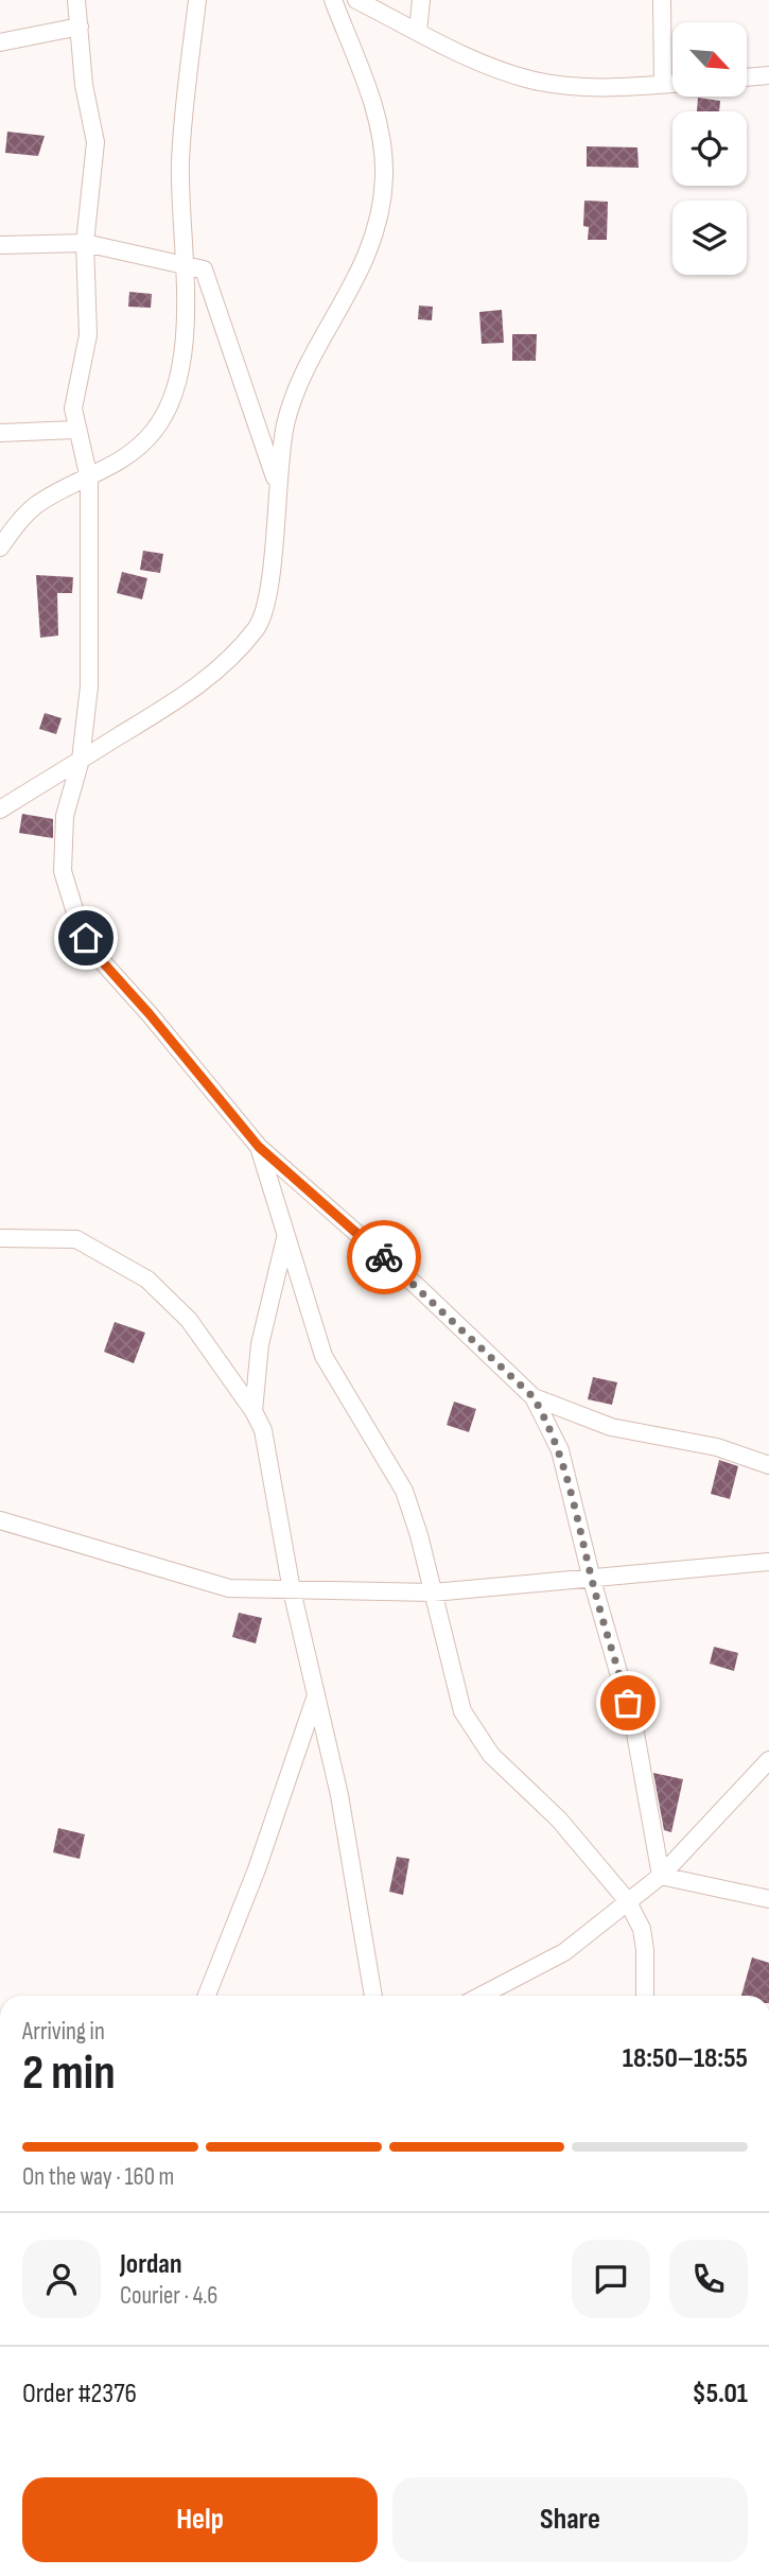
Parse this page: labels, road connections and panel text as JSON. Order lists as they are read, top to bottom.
{
  "north": "bottom right",
  "page": {
    "heading": ["2 min", "Arriving in", "18:50–18:55"],
    "panel": [
      "Jordan",
      "Courier · 4.6",
      "Order #2376",
      "$5.01"
    ],
    "bar": "On the way · 160 m",
    "buttons": ["Help", "Share"]
  }
}
